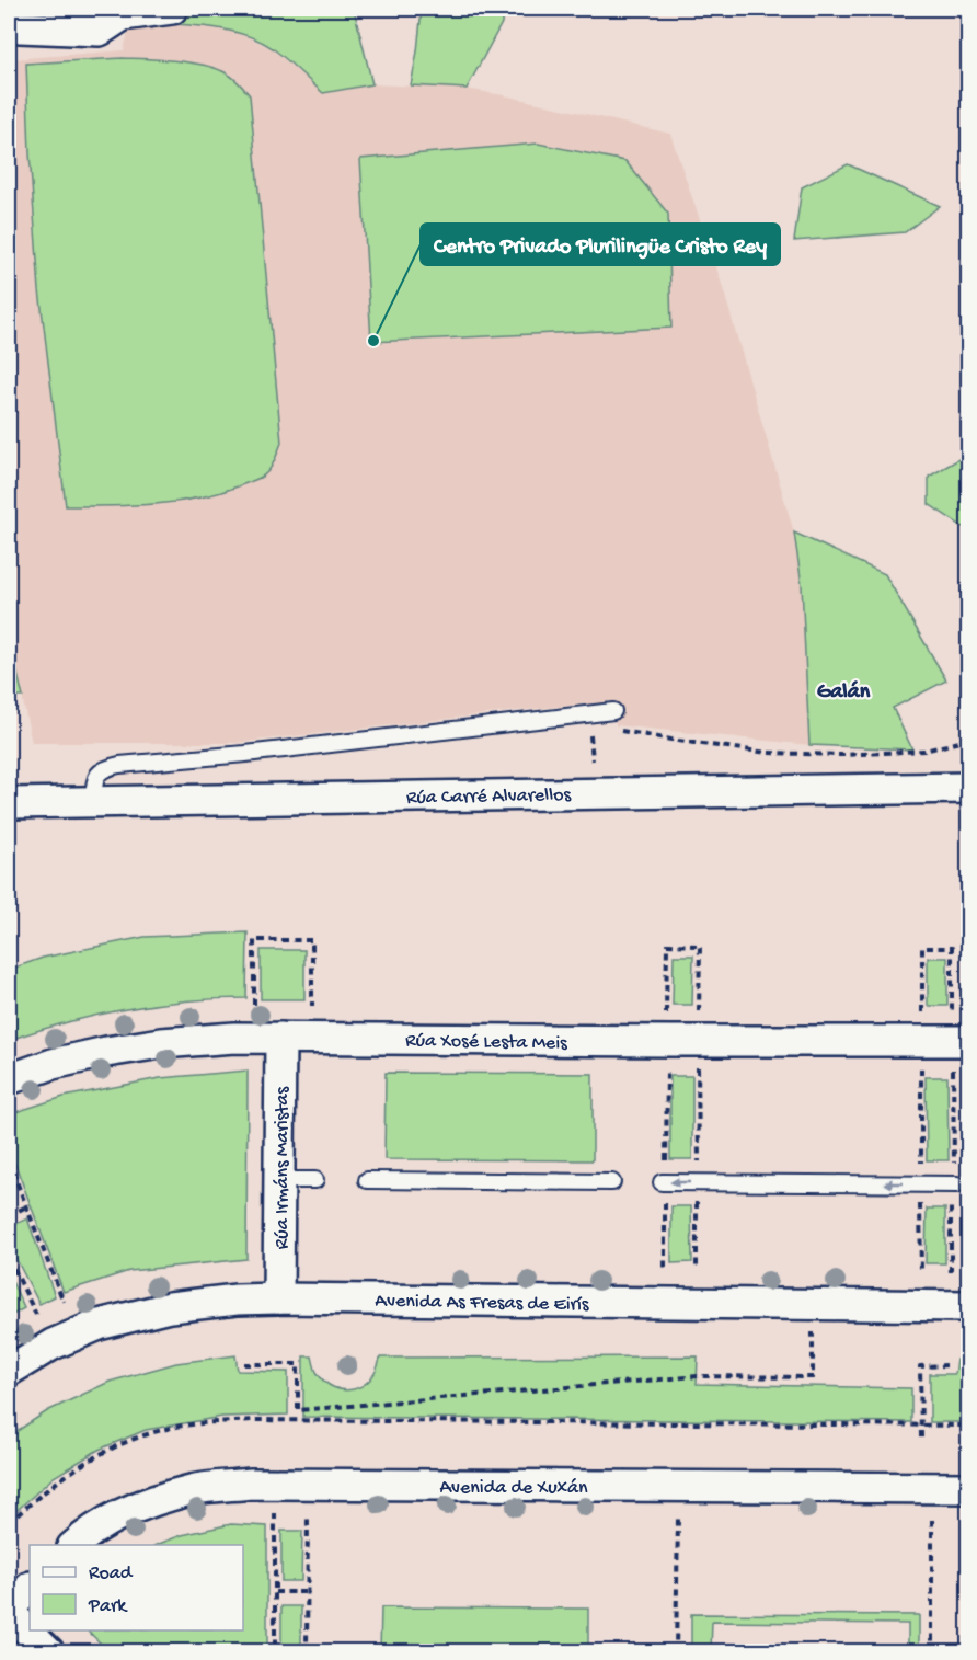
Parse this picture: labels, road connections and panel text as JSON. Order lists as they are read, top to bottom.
{
  "streets": {
    "street": [
      "Rúa Carré Alvarellos",
      "Rúa Xosé Lesta Meis",
      "Rúa Irmáns Maristas",
      "Avenida As Fresas de Eirís",
      "Avenida de Xuxán"
    ]
  },
  "crossings": [
    ["Rúa Xosé Lesta Meis", "Rúa Irmáns Maristas"],
    ["Rúa Irmáns Maristas", "Avenida As Fresas de Eirís"]
  ],
  "districts": ["Galán"],
  "places": ["Centro Privado Plurilingüe Cristo Rey"],
  "legend": ["Road", "Park"]
}
